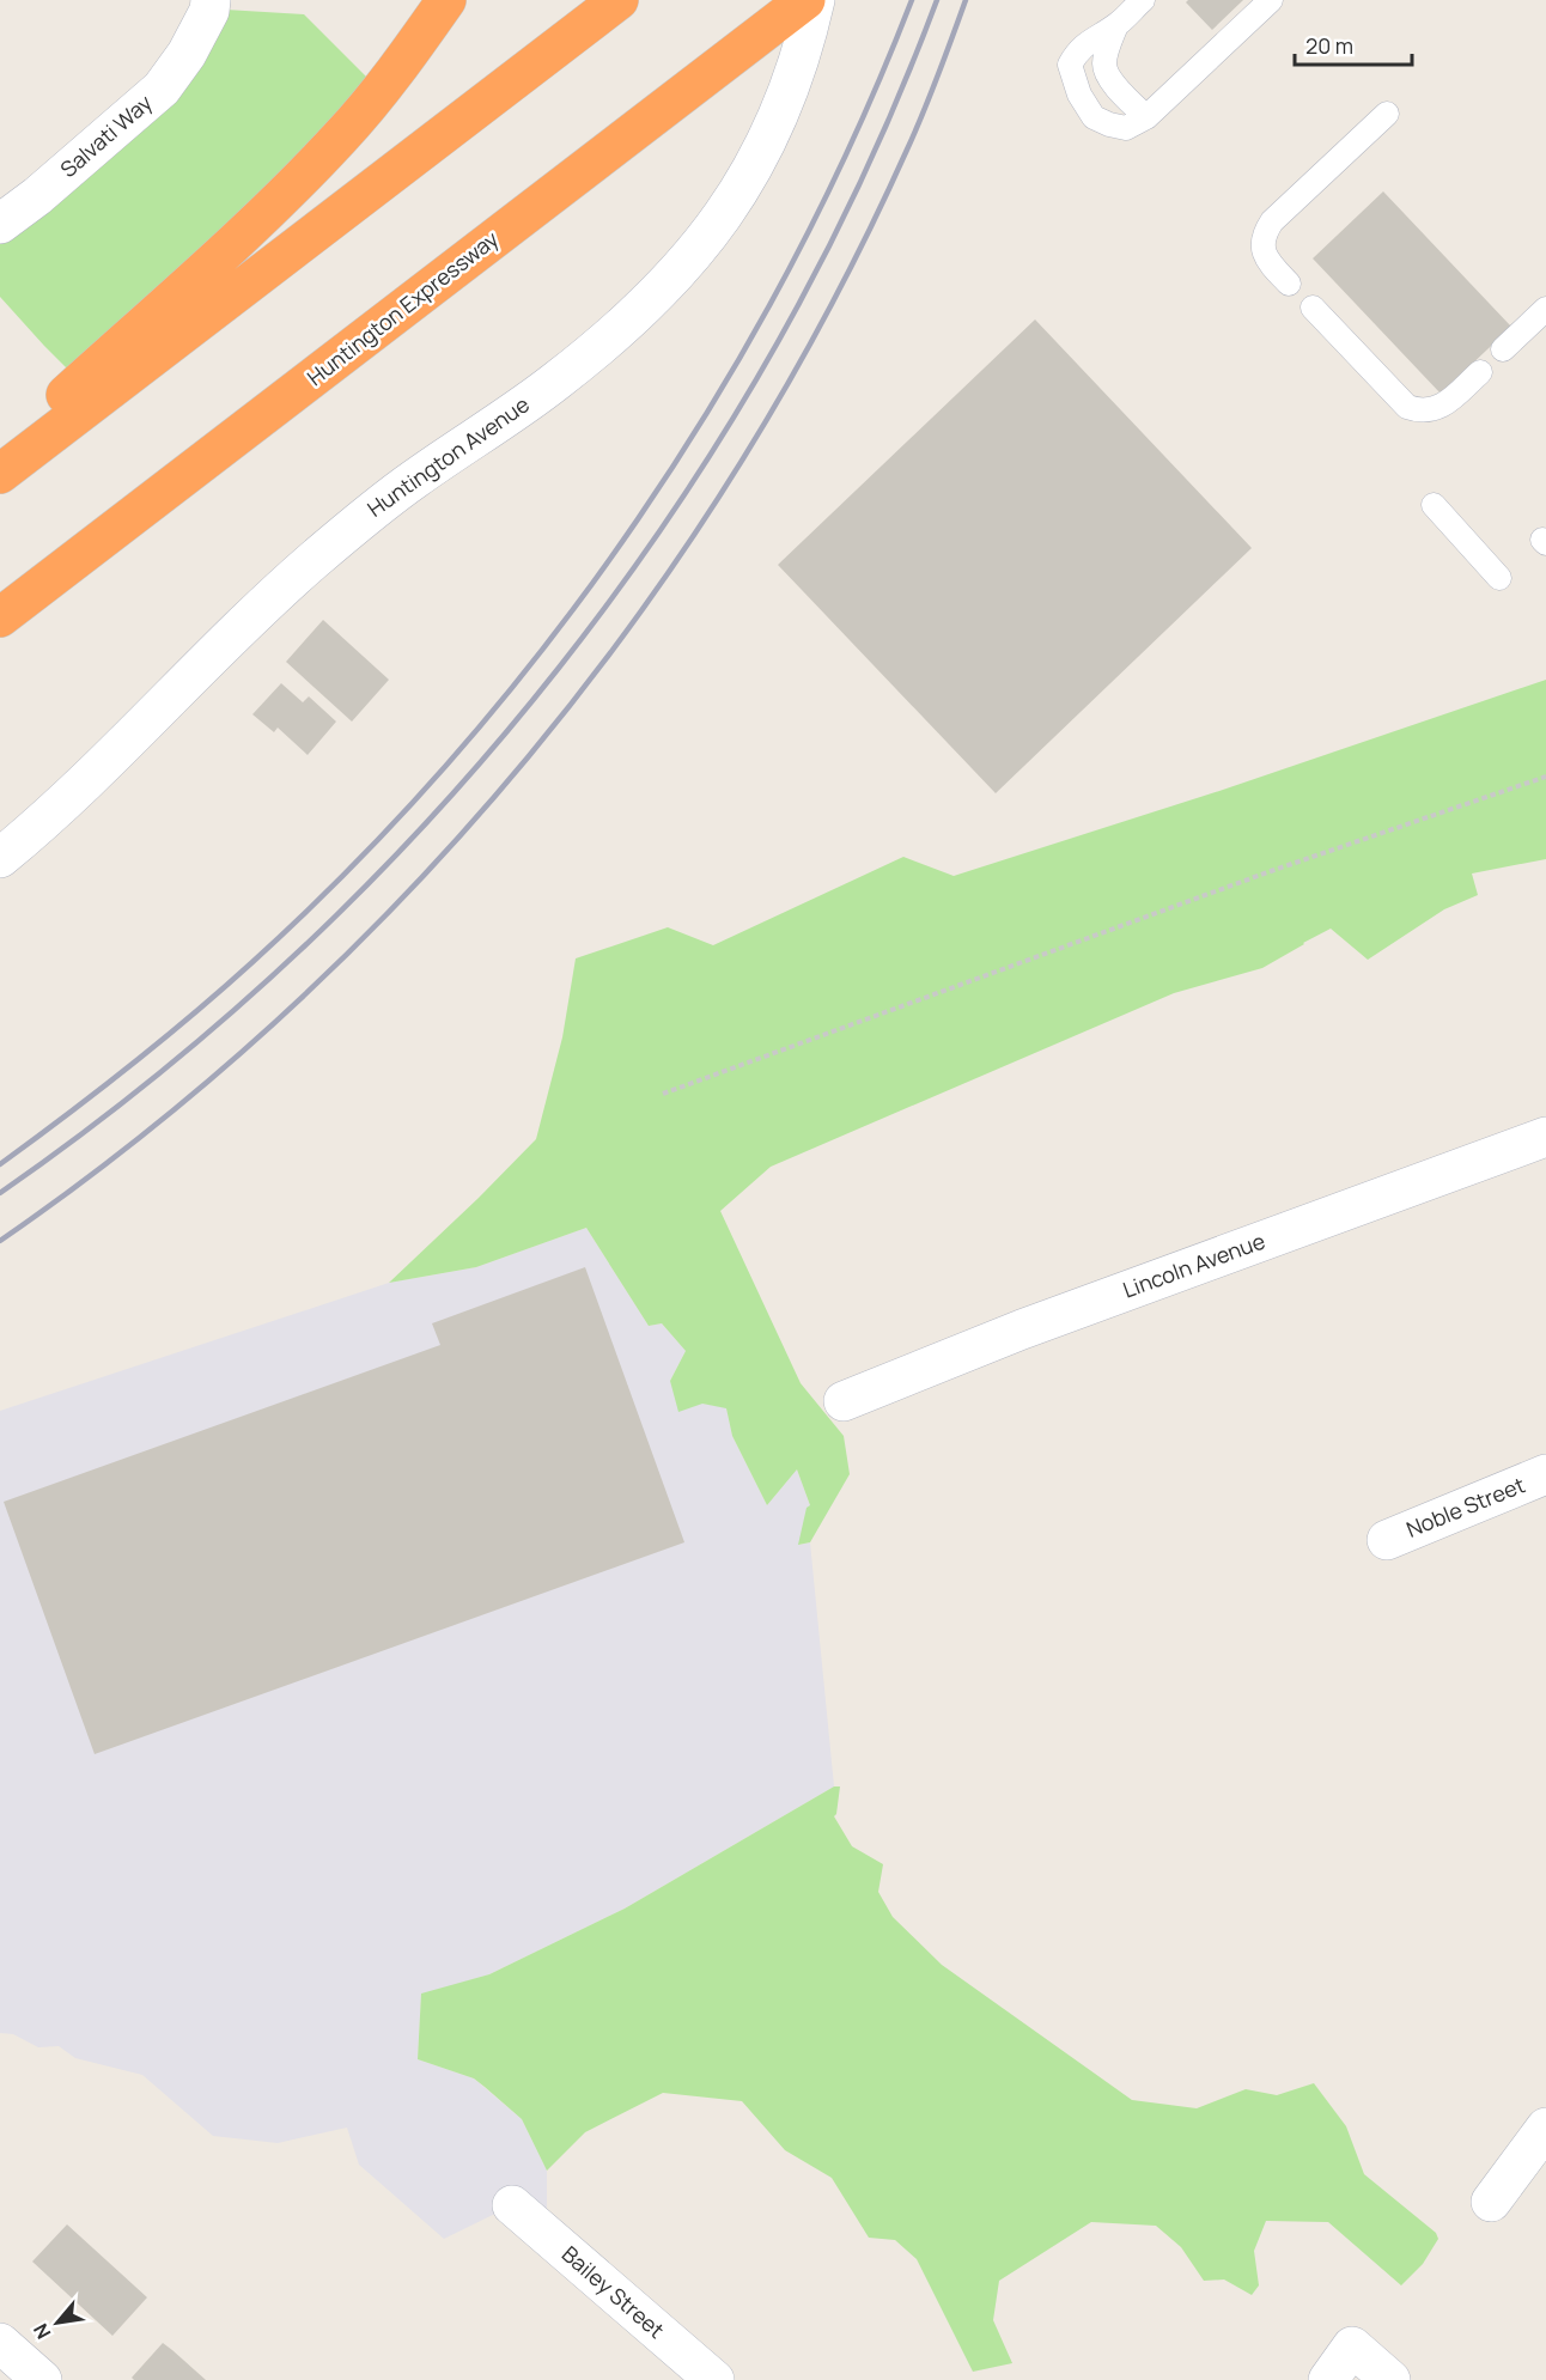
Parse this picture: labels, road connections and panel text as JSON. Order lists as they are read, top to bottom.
{
  "streets": {
    "highway": ["Huntington Expressway"],
    "street": [
      "Salvati Way",
      "Huntington Avenue",
      "Lincoln Avenue",
      "Noble Street",
      "Bailey Street"
    ]
  },
  "scale_bar": "20 m",
  "north": "bottom left"
}
